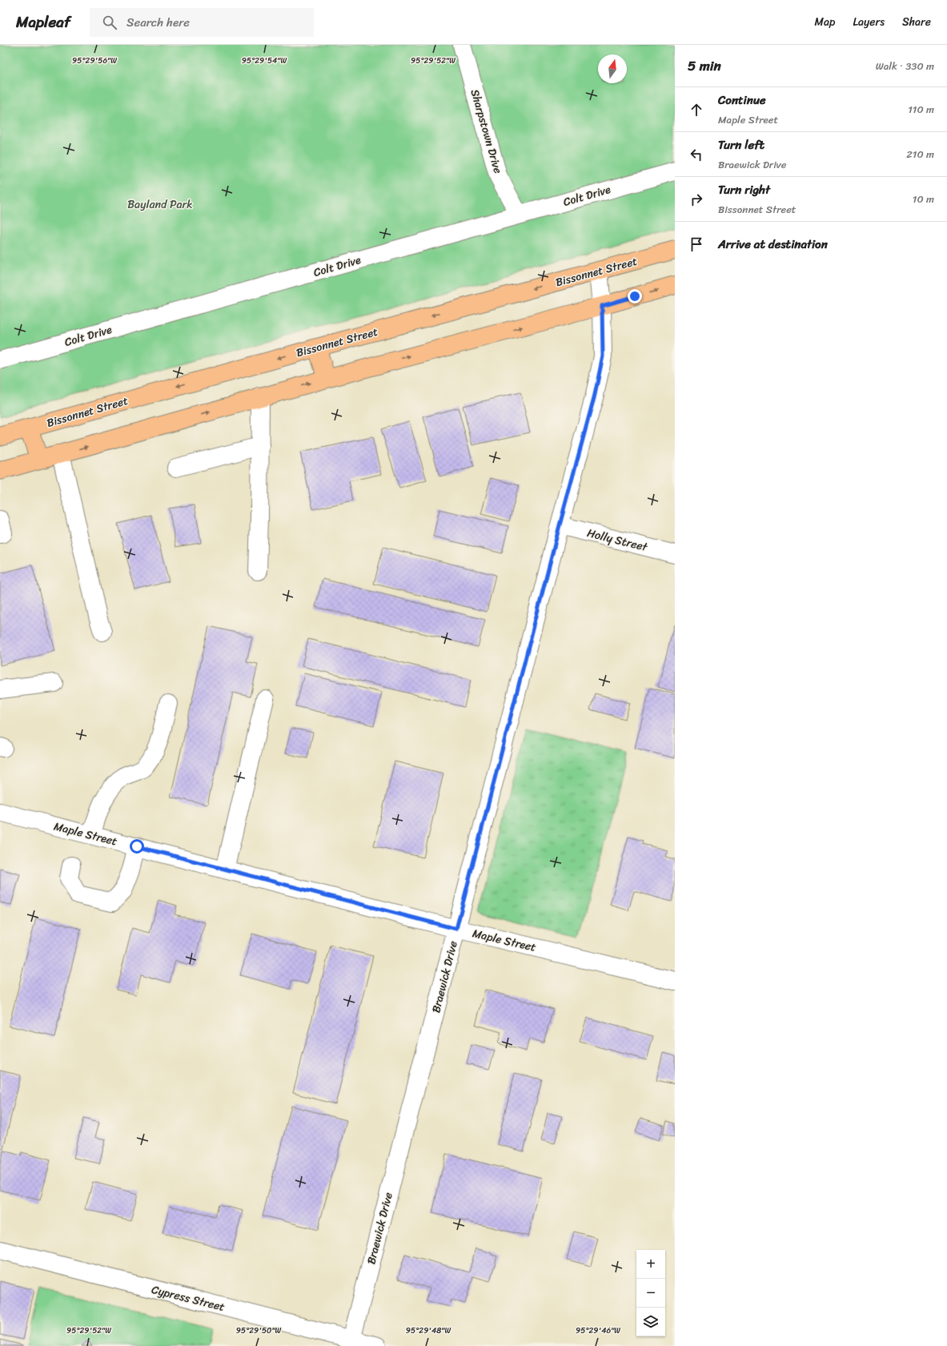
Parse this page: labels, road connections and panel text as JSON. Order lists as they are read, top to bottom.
{
  "streets": {
    "main road": ["Bissonnet Street"],
    "street": [
      "Sharpstown Drive",
      "Colt Drive",
      "Holly Street",
      "Maple Street",
      "Braewick Drive",
      "Cypress Street"
    ]
  },
  "crossings": [
    ["Sharpstown Drive", "Colt Drive"],
    ["Bissonnet Street", "Braewick Drive"],
    ["Holly Street", "Braewick Drive"],
    ["Maple Street", "Braewick Drive"],
    ["Braewick Drive", "Cypress Street"]
  ],
  "parks": ["Bayland Park"],
  "north": "top",
  "page": {
    "header": "Mapleaf",
    "search": "Search here",
    "nav": ["Map", "Layers", "Share"],
    "heading": ["5 min", "Walk · 330 m"],
    "list": [
      ["Continue", "Maple Street", "110 m"],
      ["Turn left", "Braewick Drive", "210 m"],
      ["Turn right", "Bissonnet Street", "10 m"],
      "Arrive at destination"
    ],
    "map_buttons": ["+", "−"]
  },
  "coordinates": [
    "95°29'56\"W",
    "95°29'54\"W",
    "95°29'52\"W",
    "95°29'50\"W",
    "95°29'48\"W",
    "95°29'46\"W"
  ]
}
